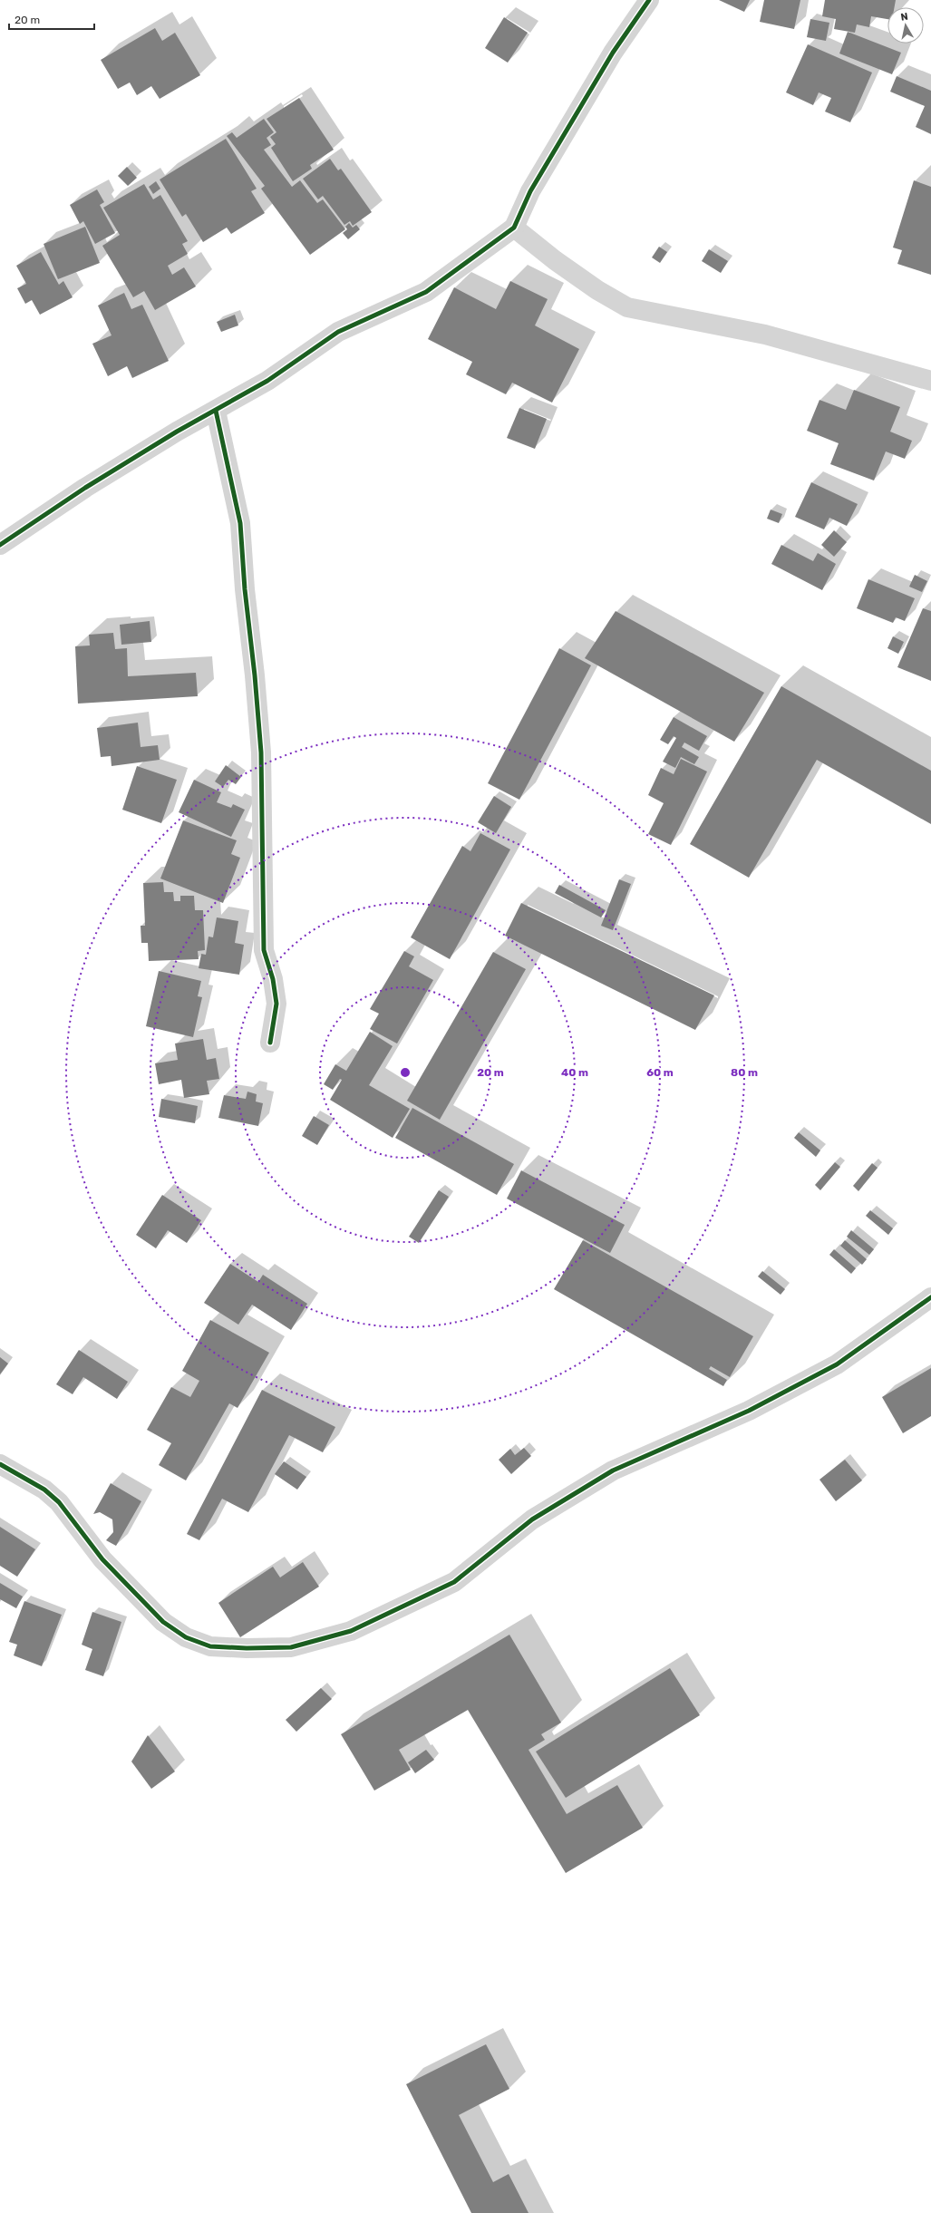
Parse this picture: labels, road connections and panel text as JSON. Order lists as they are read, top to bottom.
{
  "scale_bar": "20 m",
  "north": "top",
  "rings": [
    "20 m",
    "40 m",
    "60 m",
    "80 m"
  ]
}
